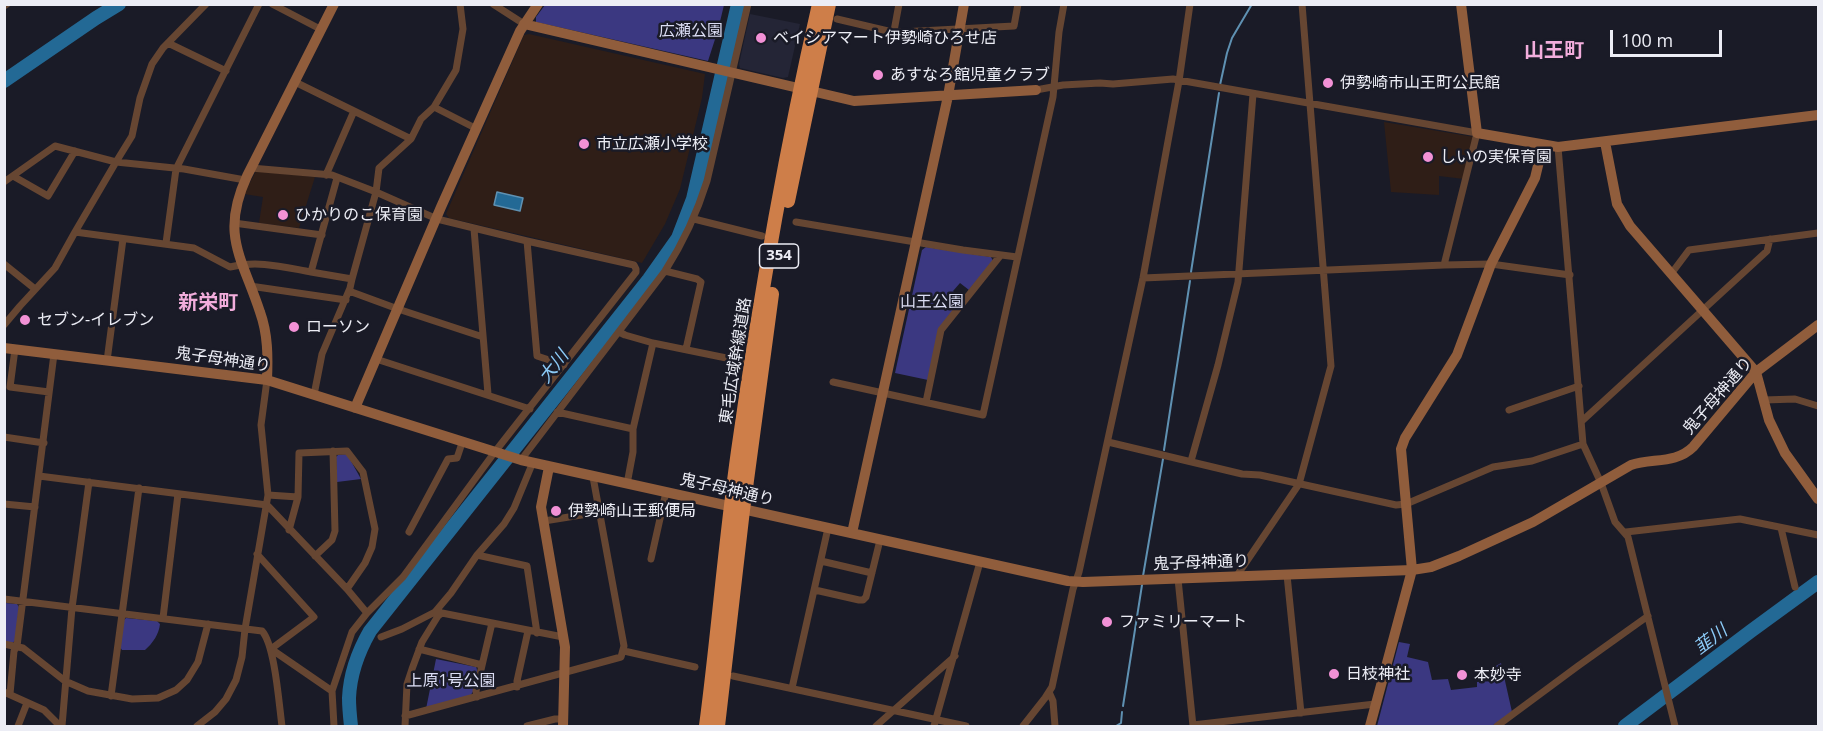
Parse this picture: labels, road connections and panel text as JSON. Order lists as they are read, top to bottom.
{
  "streets": {
    "highway": ["354", "東毛広域幹線道路"],
    "street": ["鬼子母神通り"]
  },
  "crossings": [
    ["鬼子母神通り", "東毛広域幹線道路"]
  ],
  "districts": ["山王町", "新栄町"],
  "water": ["大川", "韮川"],
  "parks": ["広瀬公園", "山王公園", "上原1号公園"],
  "places": [
    "ベイシアマート伊勢崎ひろせ店",
    "あすなろ館児童クラブ",
    "伊勢崎市山王町公民館",
    "市立広瀬小学校",
    "しいの実保育園",
    "ひかりのこ保育園",
    "セブン-イレブン",
    "ローソン",
    "伊勢崎山王郵便局",
    "ファミリーマート",
    "日枝神社",
    "本妙寺"
  ],
  "scale_bar": "100 m"
}
